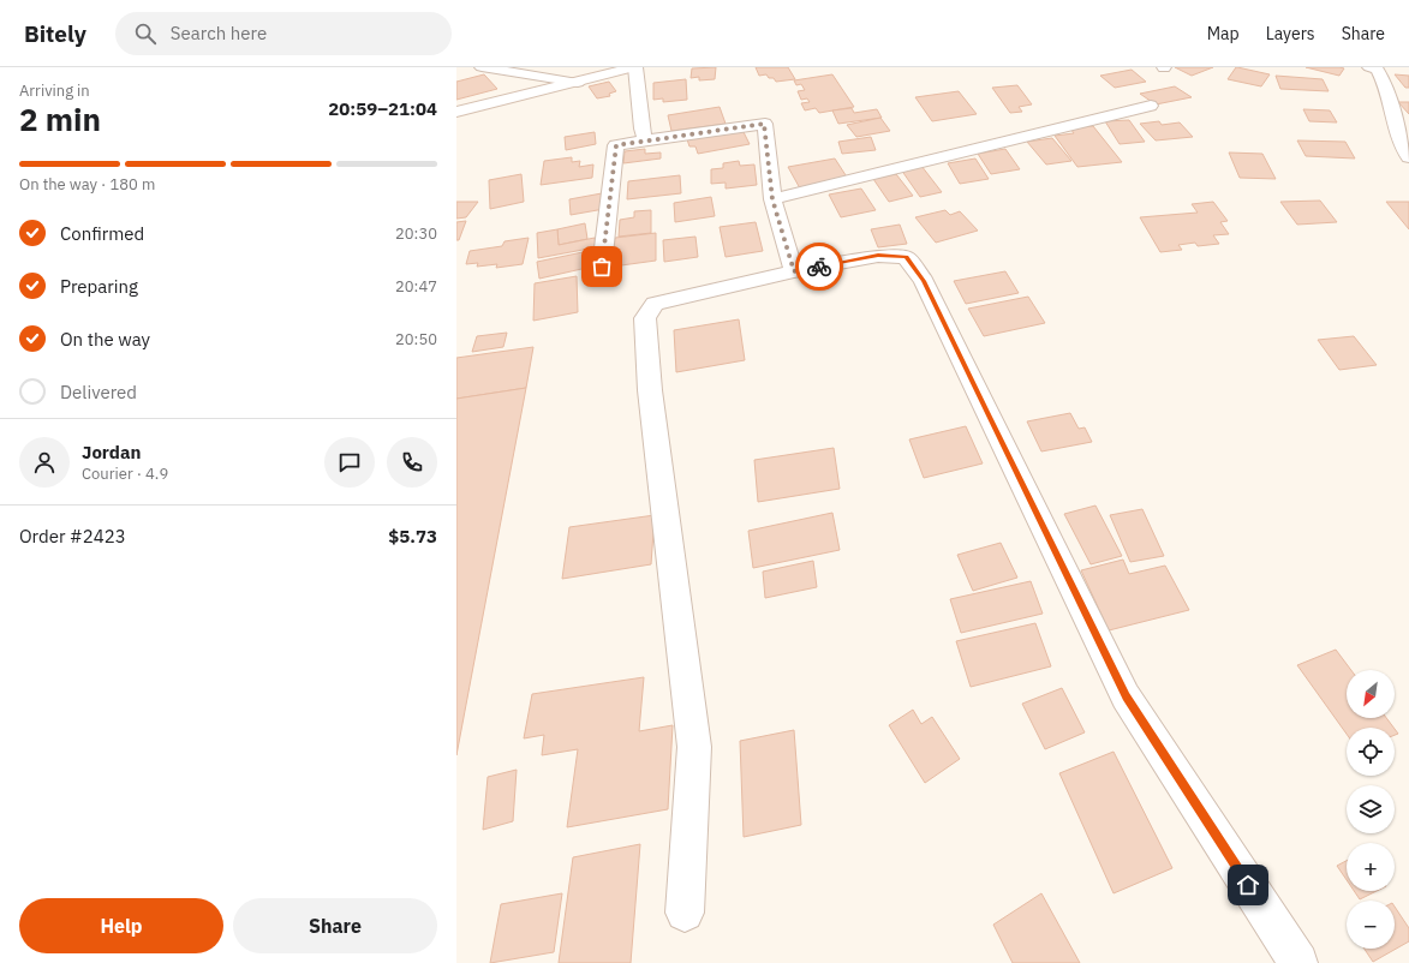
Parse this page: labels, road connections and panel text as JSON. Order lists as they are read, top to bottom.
{
  "north": "bottom left",
  "page": {
    "header": "Bitely",
    "search": "Search here",
    "nav": ["Map", "Layers", "Share"],
    "heading": ["2 min", "Arriving in", "20:59–21:04"],
    "panel": [
      "Jordan",
      "Courier · 4.9",
      "Order #2423",
      "$5.73"
    ],
    "bar": "On the way · 180 m",
    "list": [
      ["Confirmed", "20:30"],
      ["Preparing", "20:47"],
      ["On the way", "20:50"],
      "Delivered"
    ],
    "map_buttons": ["+", "−"],
    "buttons": ["Help", "Share"]
  }
}
